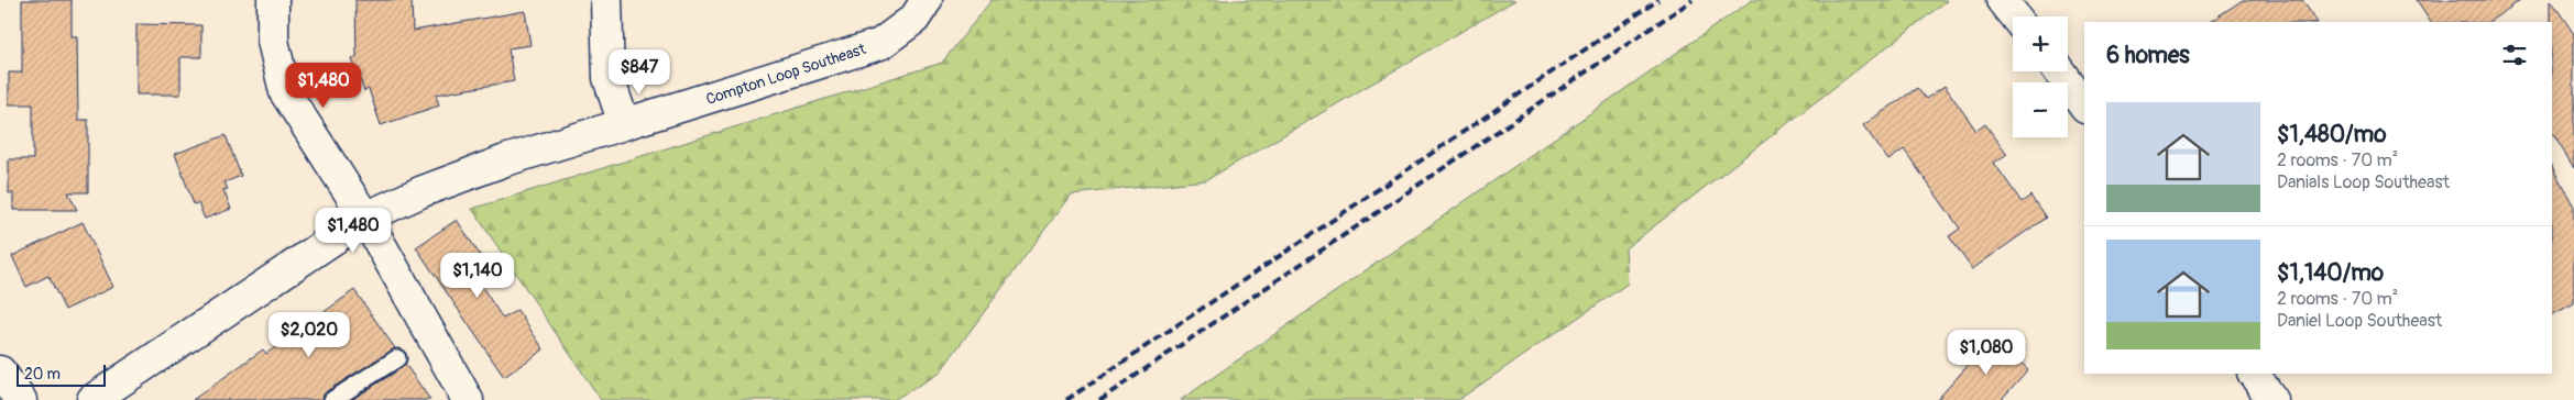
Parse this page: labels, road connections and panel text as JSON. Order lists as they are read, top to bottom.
{
  "streets": {
    "street": ["Compton Loop Southeast"]
  },
  "scale_bar": "20 m",
  "page": {
    "map_buttons": ["+", "−"],
    "heading": "6 homes",
    "price": [
      "$847",
      "$1,480",
      "$1,480",
      "$1,140",
      "$2,020",
      "$1,080"
    ],
    "list": [
      {
        "name": "$1,480/mo",
        "note": "2 rooms · 70 m² · Danials Loop Southeast"
      },
      {
        "name": "$1,140/mo",
        "note": "2 rooms · 70 m² · Daniel Loop Southeast"
      }
    ],
    "scale": "20 m"
  }
}
